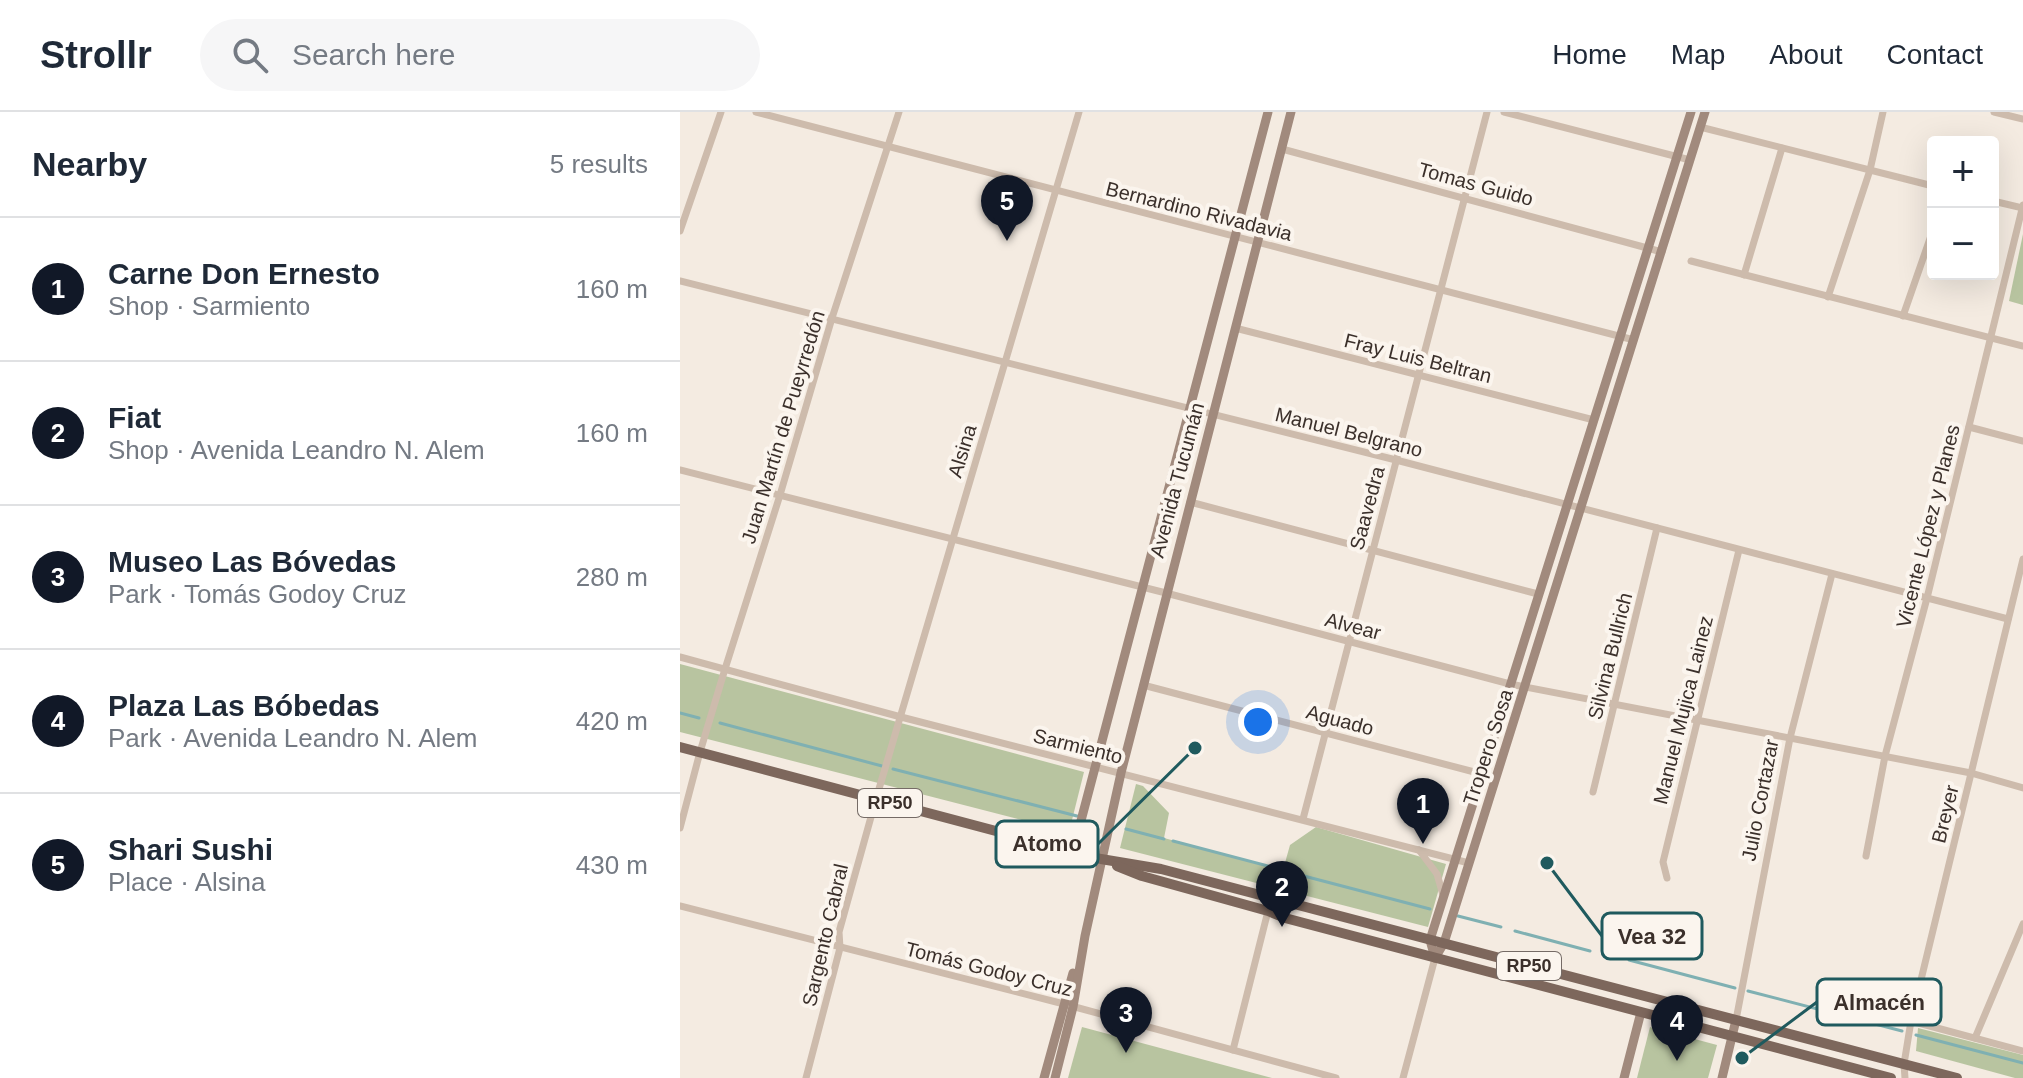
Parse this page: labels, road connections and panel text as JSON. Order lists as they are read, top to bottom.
{
  "streets": {
    "main road": ["RP50"],
    "street": [
      "Tomas Guido",
      "Bernardino Rivadavia",
      "Fray Luis Beltran",
      "Juan Martín de Pueyrredón",
      "Manuel Belgrano",
      "Alsina",
      "Avenida Tucumán",
      "Saavedra",
      "Vicente López y Planes",
      "Alvear",
      "Silvina Bullrich",
      "Manuel Mujica Lainez",
      "Aguado",
      "Sarmiento",
      "Tropero Sosa",
      "Julio Cortazar",
      "Breyer",
      "Sargento Cabral",
      "Tomás Godoy Cruz"
    ]
  },
  "crossings": [
    ["Tomas Guido", "Avenida Tucumán"],
    ["Tomas Guido", "Saavedra"],
    ["Tomas Guido", "Tropero Sosa"],
    ["Bernardino Rivadavia", "Juan Martín de Pueyrredón"],
    ["Bernardino Rivadavia", "Alsina"],
    ["Bernardino Rivadavia", "Avenida Tucumán"],
    ["Bernardino Rivadavia", "Saavedra"],
    ["Bernardino Rivadavia", "Tropero Sosa"],
    ["Fray Luis Beltran", "Avenida Tucumán"],
    ["Fray Luis Beltran", "Saavedra"],
    ["Fray Luis Beltran", "Tropero Sosa"],
    ["Juan Martín de Pueyrredón", "Manuel Belgrano"],
    ["Juan Martín de Pueyrredón", "Alvear"],
    ["Juan Martín de Pueyrredón", "Sarmiento"],
    ["Juan Martín de Pueyrredón", "RP50"],
    ["Manuel Belgrano", "Alsina"],
    ["Manuel Belgrano", "Avenida Tucumán"],
    ["Manuel Belgrano", "Saavedra"],
    ["Manuel Belgrano", "Vicente López y Planes"],
    ["Manuel Belgrano", "Silvina Bullrich"],
    ["Manuel Belgrano", "Manuel Mujica Lainez"],
    ["Manuel Belgrano", "Tropero Sosa"],
    ["Manuel Belgrano", "Julio Cortazar"],
    ["Manuel Belgrano", "Breyer"],
    ["Alsina", "Alvear"],
    ["Alsina", "Sarmiento"],
    ["Alsina", "RP50"],
    ["Alsina", "Sargento Cabral"],
    ["Avenida Tucumán", "Alvear"],
    ["Avenida Tucumán", "Aguado"],
    ["Avenida Tucumán", "Sarmiento"],
    ["Avenida Tucumán", "RP50"],
    ["Avenida Tucumán", "Tomás Godoy Cruz"],
    ["Saavedra", "Alvear"],
    ["Saavedra", "Aguado"],
    ["Saavedra", "Sarmiento"],
    ["Vicente López y Planes", "Alvear"],
    ["Alvear", "Silvina Bullrich"],
    ["Alvear", "Manuel Mujica Lainez"],
    ["Alvear", "Tropero Sosa"],
    ["Alvear", "Julio Cortazar"],
    ["Alvear", "Breyer"],
    ["Aguado", "Tropero Sosa"],
    ["Sarmiento", "Tropero Sosa"],
    ["Tropero Sosa", "RP50"],
    ["Julio Cortazar", "RP50"],
    ["RP50", "Breyer"],
    ["RP50", "Sargento Cabral"],
    ["Sargento Cabral", "Tomás Godoy Cruz"]
  ],
  "places": ["Atomo", "Vea 32", "Almacén"],
  "page": {
    "header": "Strollr",
    "search": "Search here",
    "nav": [
      "Home",
      "Map",
      "About",
      "Contact"
    ],
    "heading": ["Nearby", "5 results"],
    "map_buttons": ["+", "−"],
    "pins": [
      "5",
      "1",
      "2",
      "3",
      "4"
    ],
    "list": [
      {
        "mark": "1",
        "name": "Carne Don Ernesto",
        "note": "Shop · Sarmiento",
        "value": "160 m"
      },
      {
        "mark": "2",
        "name": "Fiat",
        "note": "Shop · Avenida Leandro N. Alem",
        "value": "160 m"
      },
      {
        "mark": "3",
        "name": "Museo Las Bóvedas",
        "note": "Park · Tomás Godoy Cruz",
        "value": "280 m"
      },
      {
        "mark": "4",
        "name": "Plaza Las Bóbedas",
        "note": "Park · Avenida Leandro N. Alem",
        "value": "420 m"
      },
      {
        "mark": "5",
        "name": "Shari Sushi",
        "note": "Place · Alsina",
        "value": "430 m"
      }
    ]
  }
}
